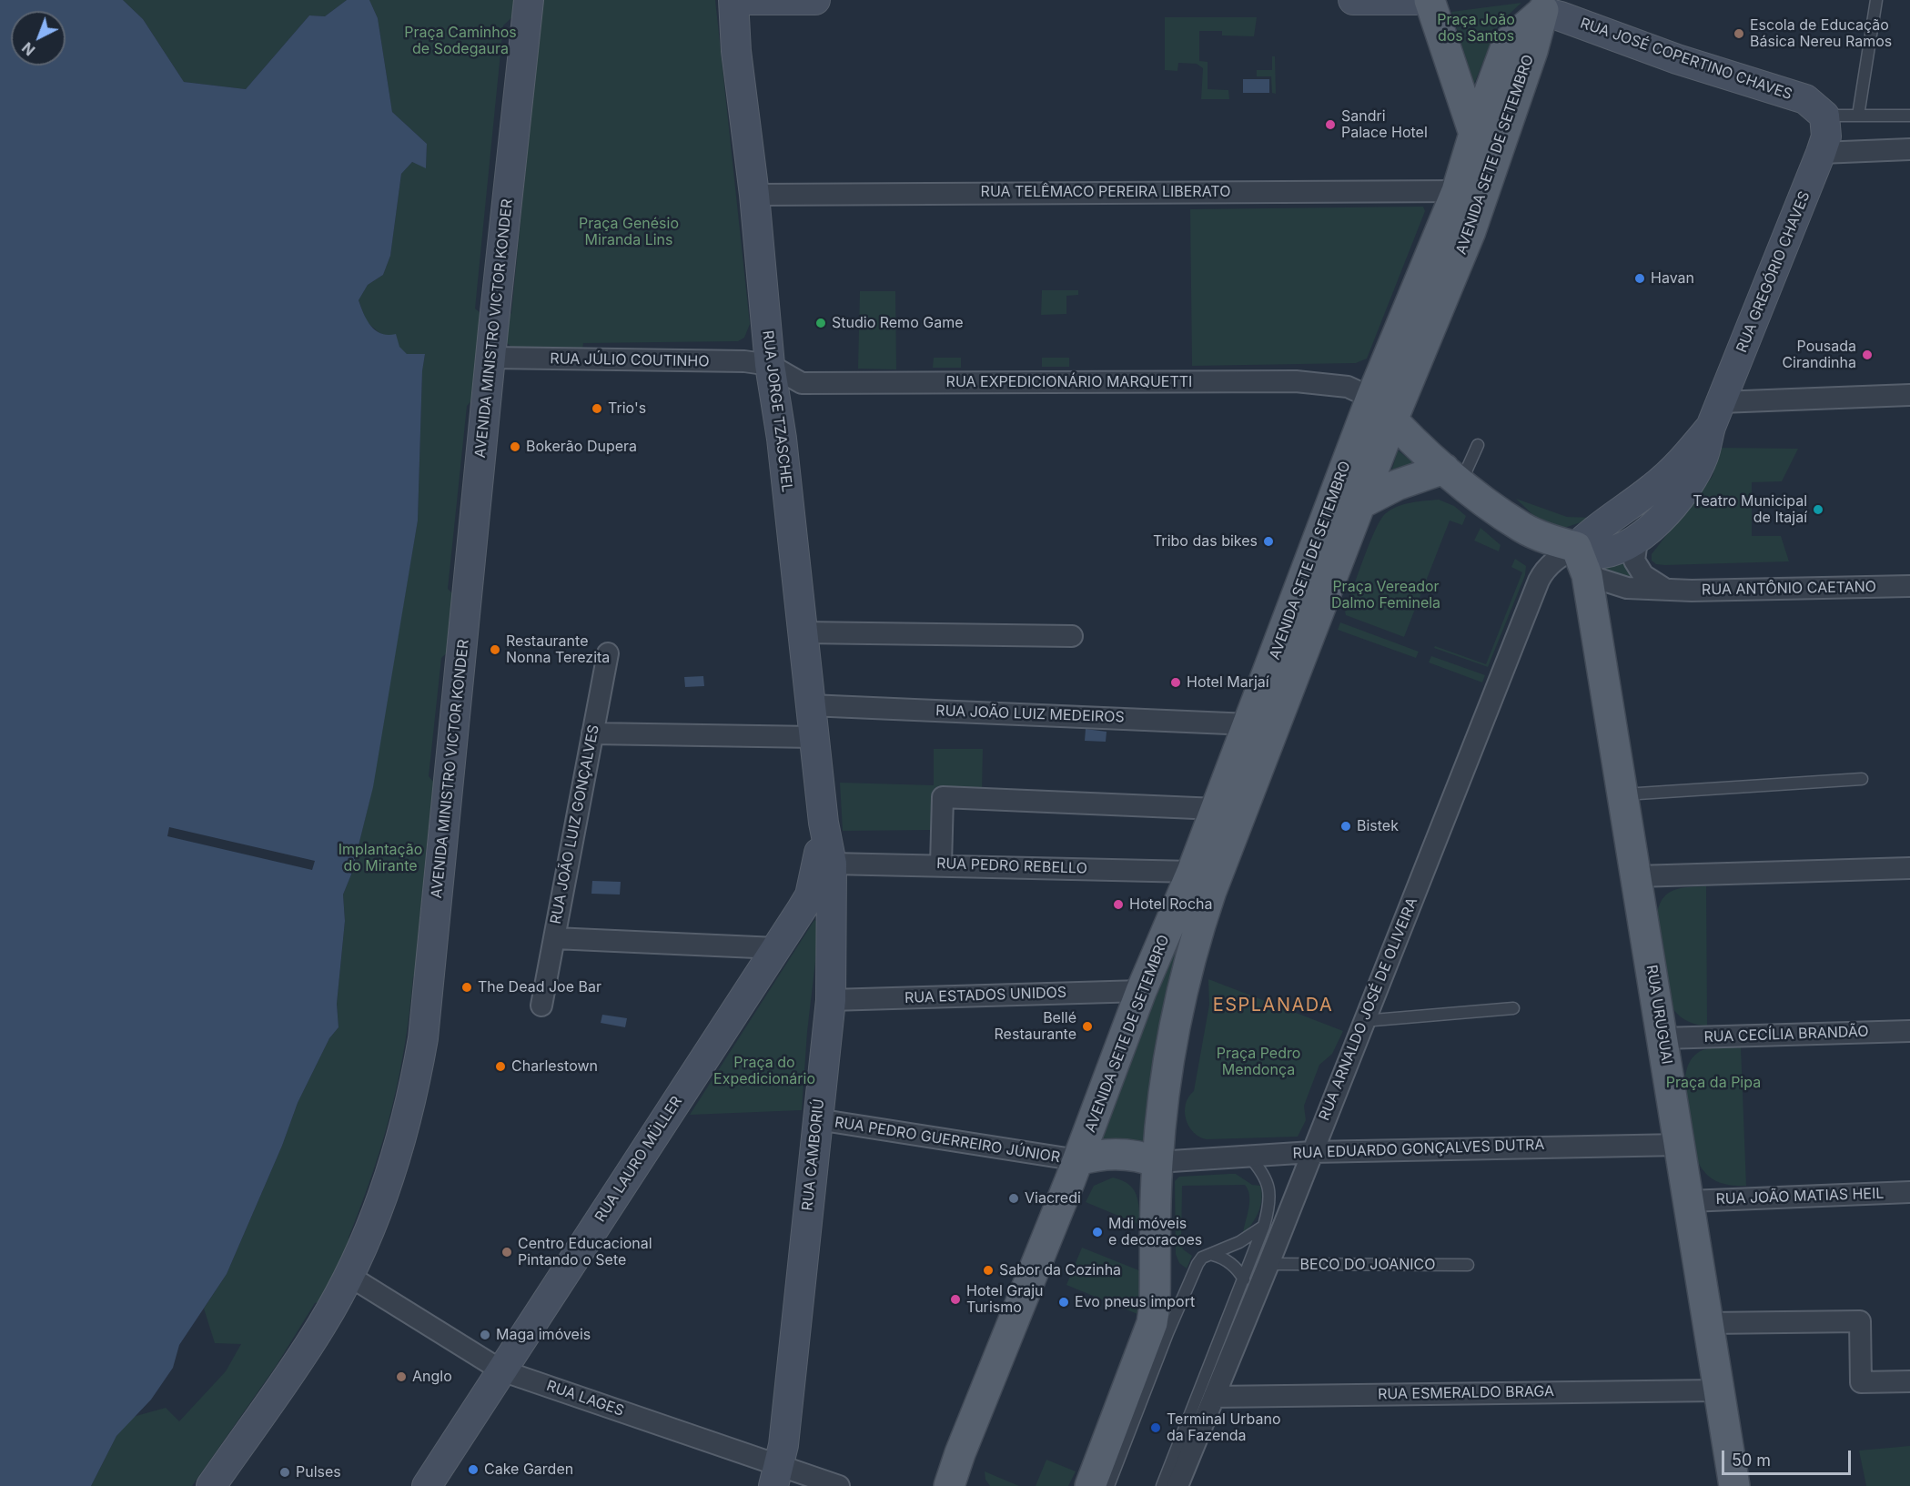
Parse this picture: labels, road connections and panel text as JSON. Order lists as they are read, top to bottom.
{
  "streets": {
    "main road": [
      "RUA JOSÉ COPERTINO CHAVES",
      "AVENIDA SETE DE SETEMBRO",
      "RUA GREGÓRIO CHAVES",
      "AVENIDA MINISTRO VICTOR KONDER",
      "RUA JORGE TZASCHEL",
      "RUA URUGUAI",
      "RUA CAMBORIÚ",
      "RUA LAURO MÜLLER"
    ],
    "street": [
      "RUA TELÊMACO PEREIRA LIBERATO",
      "RUA JÚLIO COUTINHO",
      "RUA EXPEDICIONÁRIO MARQUETTI",
      "RUA ANTÔNIO CAETANO",
      "RUA JOÃO LUIZ MEDEIROS",
      "RUA JOÃO LUIZ GONÇALVES",
      "RUA PEDRO REBELLO",
      "RUA ESTADOS UNIDOS",
      "RUA ARNALDO JOSÉ DE OLIVEIRA",
      "RUA CECÍLIA BRANDÃO",
      "RUA PEDRO GUERREIRO JÚNIOR",
      "RUA EDUARDO GONÇALVES DUTRA",
      "RUA JOÃO MATIAS HEIL",
      "RUA ESMERALDO BRAGA",
      "RUA LAGES"
    ],
    "lane": ["BECO DO JOANICO"]
  },
  "crossings": [
    ["RUA JOSÉ COPERTINO CHAVES", "AVENIDA SETE DE SETEMBRO"],
    ["RUA JOSÉ COPERTINO CHAVES", "RUA GREGÓRIO CHAVES"],
    ["AVENIDA SETE DE SETEMBRO", "RUA TELÊMACO PEREIRA LIBERATO"],
    ["AVENIDA SETE DE SETEMBRO", "RUA EXPEDICIONÁRIO MARQUETTI"],
    ["AVENIDA SETE DE SETEMBRO", "RUA JOÃO LUIZ MEDEIROS"],
    ["AVENIDA SETE DE SETEMBRO", "RUA PEDRO REBELLO"],
    ["AVENIDA SETE DE SETEMBRO", "RUA ESTADOS UNIDOS"],
    ["AVENIDA SETE DE SETEMBRO", "RUA PEDRO GUERREIRO JÚNIOR"],
    ["AVENIDA SETE DE SETEMBRO", "RUA EDUARDO GONÇALVES DUTRA"],
    ["RUA TELÊMACO PEREIRA LIBERATO", "RUA JORGE TZASCHEL"],
    ["RUA GREGÓRIO CHAVES", "RUA ARNALDO JOSÉ DE OLIVEIRA"],
    ["AVENIDA MINISTRO VICTOR KONDER", "RUA JÚLIO COUTINHO"],
    ["AVENIDA MINISTRO VICTOR KONDER", "RUA LAGES"],
    ["RUA JÚLIO COUTINHO", "RUA EXPEDICIONÁRIO MARQUETTI"],
    ["RUA JÚLIO COUTINHO", "RUA JORGE TZASCHEL"],
    ["RUA EXPEDICIONÁRIO MARQUETTI", "RUA JORGE TZASCHEL"],
    ["RUA JORGE TZASCHEL", "RUA JOÃO LUIZ MEDEIROS"],
    ["RUA JORGE TZASCHEL", "RUA CAMBORIÚ"],
    ["RUA JORGE TZASCHEL", "RUA LAURO MÜLLER"],
    ["RUA ANTÔNIO CAETANO", "RUA URUGUAI"],
    ["RUA JOÃO LUIZ GONÇALVES", "RUA LAURO MÜLLER"],
    ["RUA PEDRO REBELLO", "RUA CAMBORIÚ"],
    ["RUA ESTADOS UNIDOS", "RUA CAMBORIÚ"],
    ["RUA ARNALDO JOSÉ DE OLIVEIRA", "RUA EDUARDO GONÇALVES DUTRA"],
    ["RUA ARNALDO JOSÉ DE OLIVEIRA", "BECO DO JOANICO"],
    ["RUA ARNALDO JOSÉ DE OLIVEIRA", "RUA ESMERALDO BRAGA"],
    ["RUA URUGUAI", "RUA CECÍLIA BRANDÃO"],
    ["RUA URUGUAI", "RUA EDUARDO GONÇALVES DUTRA"],
    ["RUA URUGUAI", "RUA JOÃO MATIAS HEIL"],
    ["RUA URUGUAI", "RUA ESMERALDO BRAGA"],
    ["RUA PEDRO GUERREIRO JÚNIOR", "RUA CAMBORIÚ"],
    ["RUA CAMBORIÚ", "RUA LAURO MÜLLER"],
    ["RUA CAMBORIÚ", "RUA LAGES"],
    ["RUA LAURO MÜLLER", "RUA LAGES"]
  ],
  "districts": ["ESPLANADA"],
  "parks": [
    "Praça João dos Santos",
    "Praça Caminhos de Sodegaura",
    "Praça Genésio Miranda Lins",
    "Praça Vereador Dalmo Feminela",
    "Implantação do Mirante",
    "Praça Pedro Mendonça",
    "Praça do Expedicionário",
    "Praça da Pipa"
  ],
  "places": [
    "Escola de Educação Básica Nereu Ramos",
    "Sandri Palace Hotel",
    "Havan",
    "Studio Remo Game",
    "Pousada Cirandinha",
    "Trio's",
    "Bokerão Dupera",
    "Teatro Municipal de Itajaí",
    "Tribo das bikes",
    "Restaurante Nonna Terezita",
    "Hotel Marjaí",
    "Bistek",
    "Hotel Rocha",
    "The Dead Joe Bar",
    "Bellé Restaurante",
    "Charlestown",
    "Viacredi",
    "Mdi móveis e decoracoes",
    "Centro Educacional Pintando o Sete",
    "Sabor da Cozinha",
    "Hotel Graju Turismo",
    "Evo pneus import",
    "Maga imóveis",
    "Anglo",
    "Terminal Urbano da Fazenda",
    "Cake Garden",
    "Pulses"
  ],
  "scale_bar": "50 m",
  "north": "bottom left"
}
